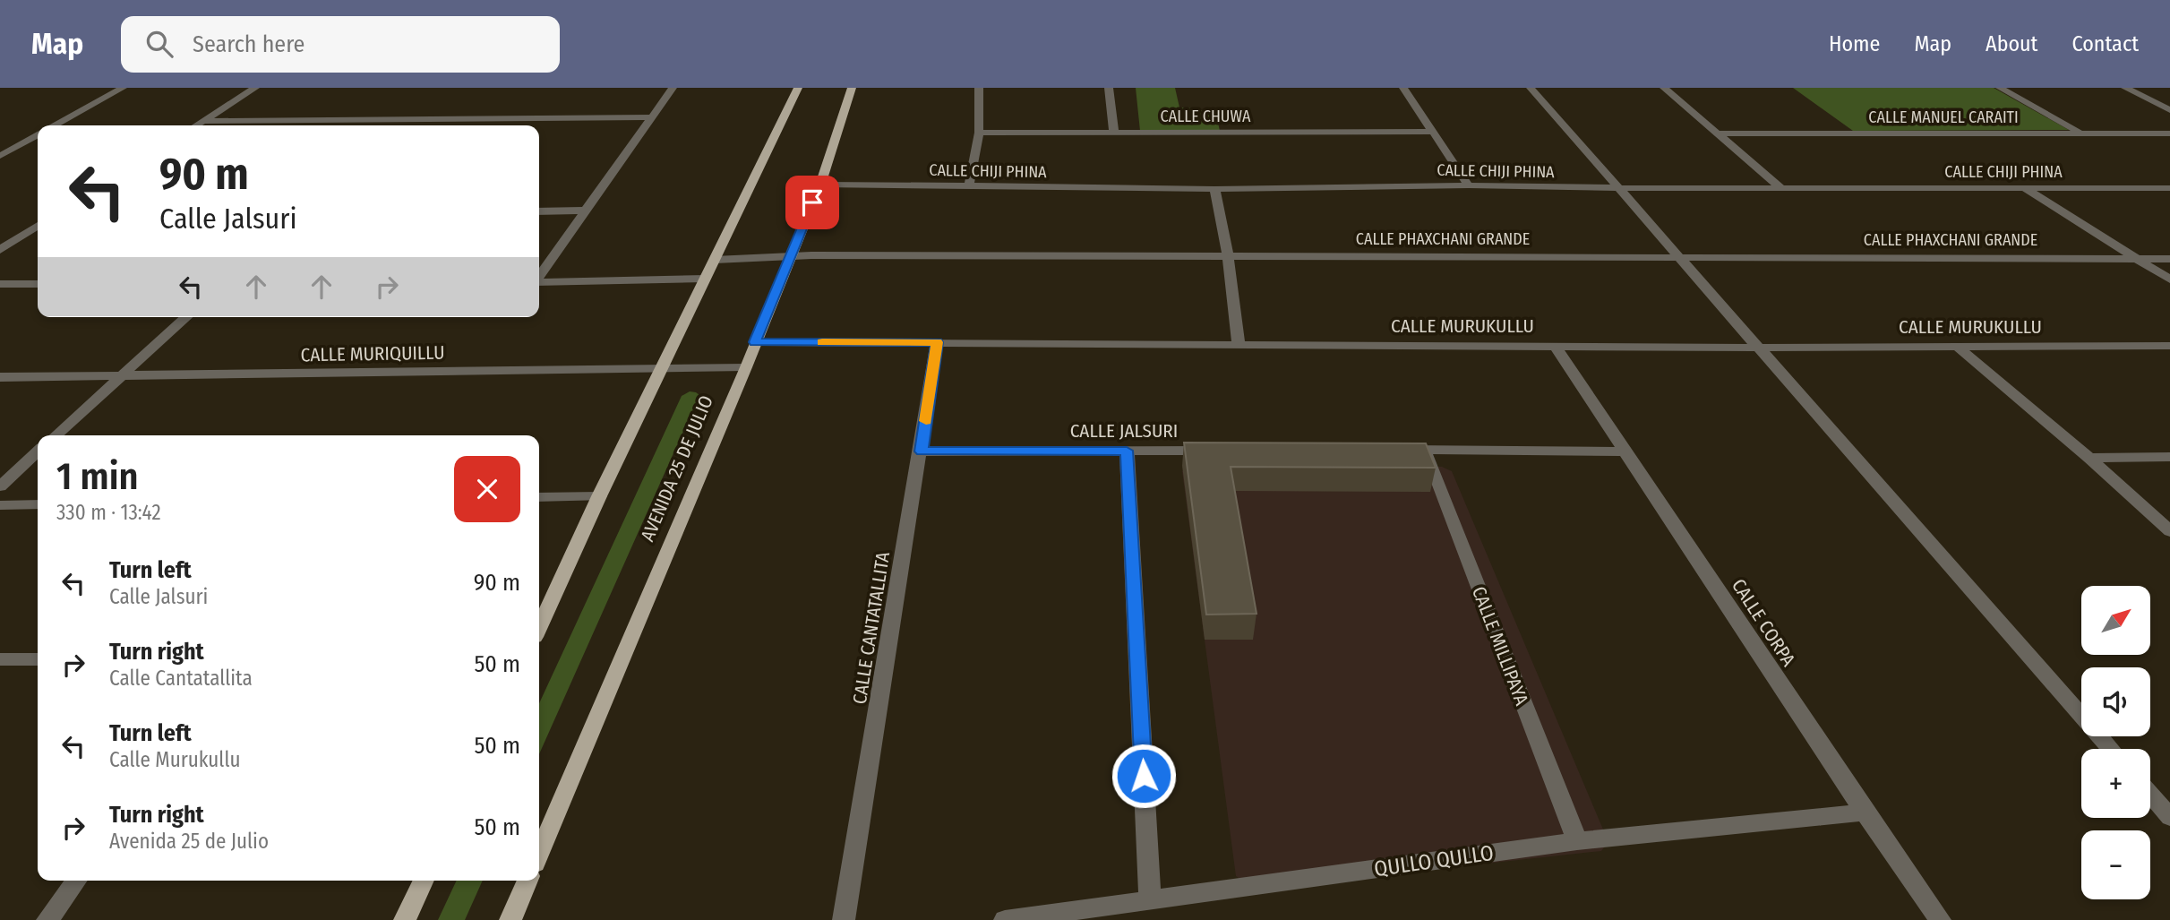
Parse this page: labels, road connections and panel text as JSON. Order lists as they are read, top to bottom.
{
  "streets": {
    "main road": ["AVENIDA 25 DE JULIO"],
    "street": [
      "CALLE CHUWA",
      "CALLE MANUEL CARAITI",
      "CALLE CHIJI PHINA",
      "CALLE PHAXCHANI GRANDE",
      "CALLE MURUKULLU",
      "CALLE MURIQUILLU",
      "CALLE JALSURI",
      "CALLE CORPA",
      "CALLE CANTATALLITA",
      "CALLE MILLIPAYA",
      "QULLO QULLO"
    ]
  },
  "crossings": [
    ["CALLE CHIJI PHINA", "AVENIDA 25 DE JULIO"],
    ["CALLE PHAXCHANI GRANDE", "AVENIDA 25 DE JULIO"],
    ["CALLE MURUKULLU", "AVENIDA 25 DE JULIO"],
    ["CALLE MURUKULLU", "CALLE CORPA"],
    ["CALLE MURUKULLU", "CALLE CANTATALLITA"],
    ["CALLE MURIQUILLU", "AVENIDA 25 DE JULIO"],
    ["CALLE JALSURI", "CALLE CANTATALLITA"],
    ["CALLE CORPA", "QULLO QULLO"],
    ["CALLE MILLIPAYA", "QULLO QULLO"]
  ],
  "north": "top right",
  "page": {
    "header": "Map",
    "search": "Search here",
    "nav": [
      "Home",
      "Map",
      "About",
      "Contact"
    ],
    "turn": ["90 m", "Calle Jalsuri"],
    "heading": ["1 min", "330 m · 13:42"],
    "list": [
      {
        "name": "Turn left",
        "note": "Calle Jalsuri",
        "value": "90 m"
      },
      {
        "name": "Turn right",
        "note": "Calle Cantatallita",
        "value": "50 m"
      },
      {
        "name": "Turn left",
        "note": "Calle Murukullu",
        "value": "50 m"
      },
      {
        "name": "Turn right",
        "note": "Avenida 25 de Julio",
        "value": "50 m"
      }
    ],
    "map_buttons": ["+", "−"]
  }
}
